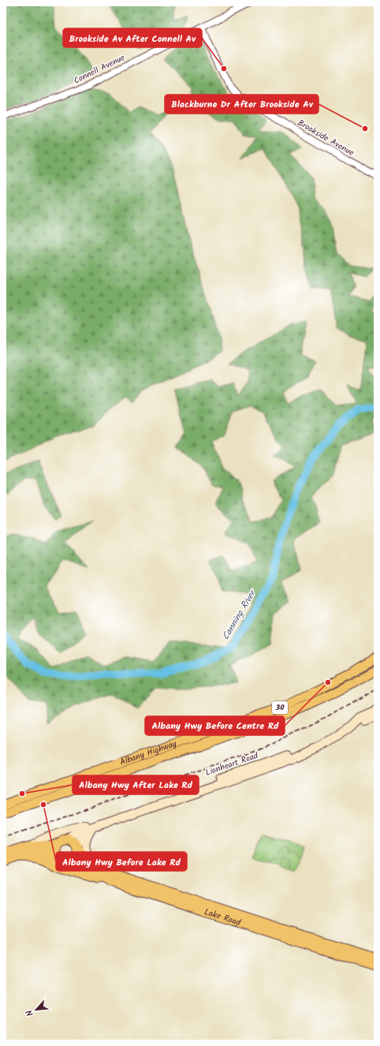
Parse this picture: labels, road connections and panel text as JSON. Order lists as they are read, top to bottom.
{
  "streets": {
    "main road": [
      "30",
      "Albany Highway",
      "Lionheart Road",
      "Lake Road"
    ],
    "street": ["Connell Avenue", "Brookside Avenue"]
  },
  "crossings": [
    ["Connell Avenue", "Brookside Avenue"],
    ["Lionheart Road", "Lake Road"]
  ],
  "water": ["Canning River"],
  "places": [
    "Brookside Av After Connell Av",
    "Blackburne Dr After Brookside Av",
    "Albany Hwy Before Centre Rd",
    "Albany Hwy After Lake Rd",
    "Albany Hwy Before Lake Rd"
  ],
  "north": "bottom left"
}
